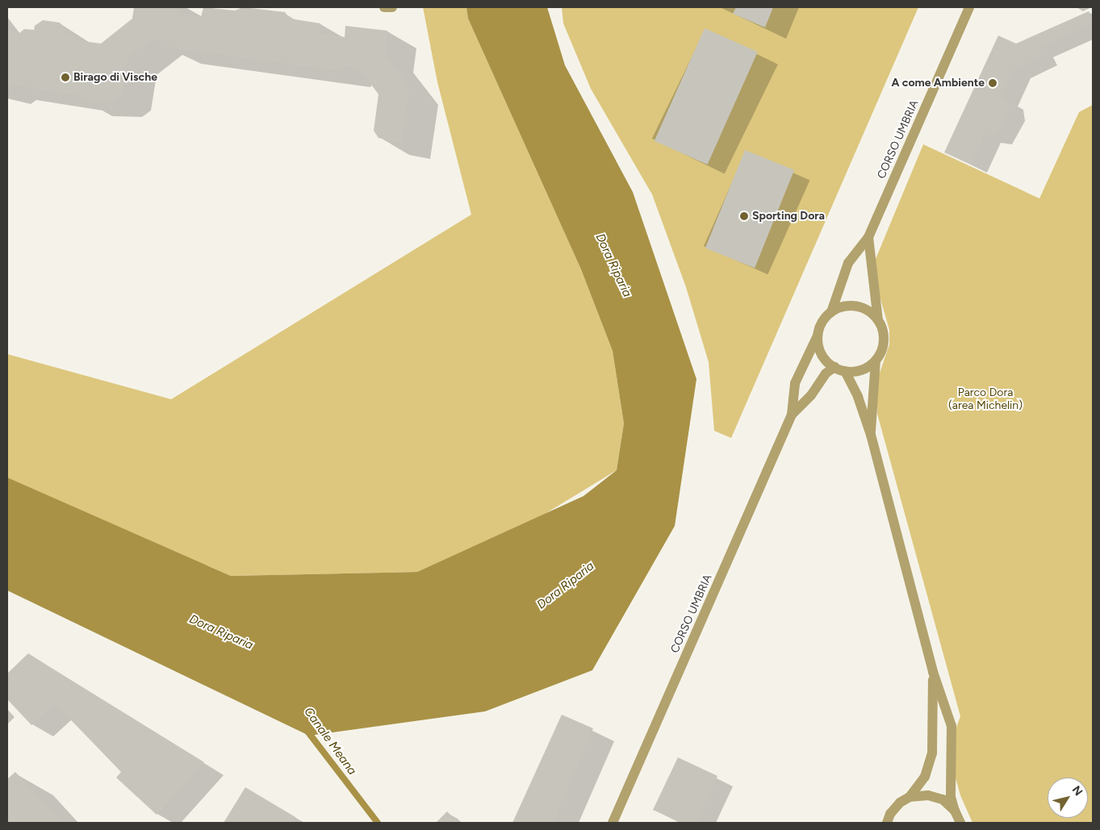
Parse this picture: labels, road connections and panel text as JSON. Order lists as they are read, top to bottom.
{
  "streets": {
    "street": ["CORSO UMBRIA"]
  },
  "water": ["Dora Riparia", "Canale Meana"],
  "parks": ["Parco Dora (area Michelin)"],
  "places": ["Birago di Vische", "A come Ambiente", "Sporting Dora"],
  "north": "top right"
}
